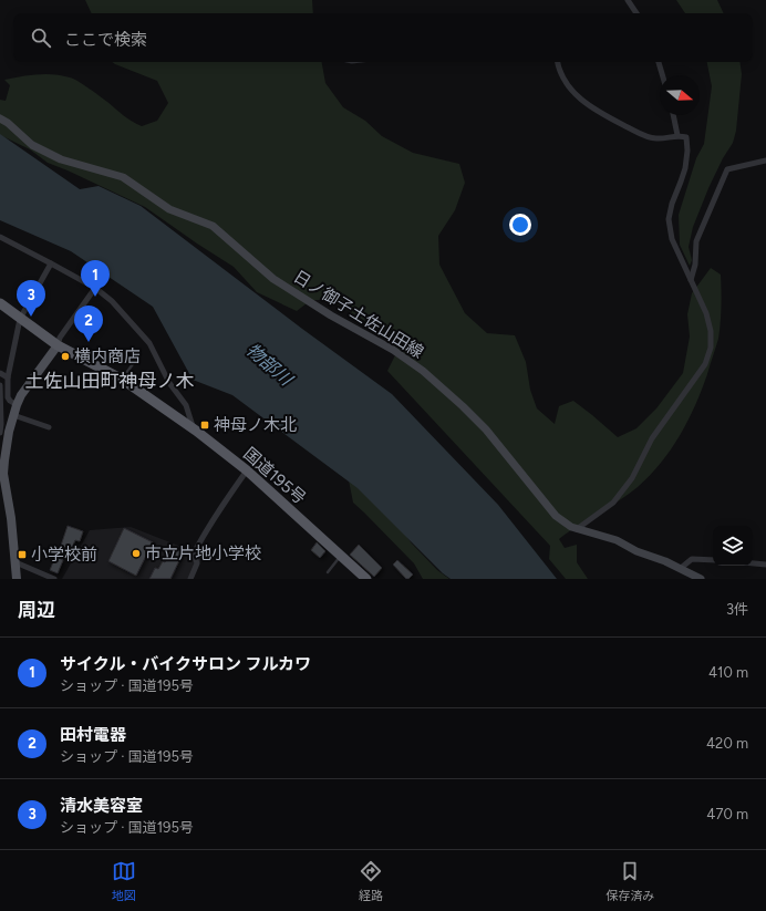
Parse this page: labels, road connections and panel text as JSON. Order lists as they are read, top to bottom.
{
  "streets": {
    "highway": ["国道195号"],
    "main road": ["日ノ御子土佐山田線"]
  },
  "districts": ["土佐山田町神母ノ木"],
  "water": ["物部川"],
  "places": {
    "other": ["横内商店", "市立片地小学校"],
    "transit": ["神母ノ木北", "小学校前"]
  },
  "north": "right",
  "page": {
    "search": "ここで検索",
    "pins": ["1", "3", "2"],
    "heading": ["周辺", "3件"],
    "list": [
      {
        "mark": "1",
        "name": "サイクル・バイクサロン フルカワ",
        "note": "ショップ · 国道195号",
        "value": "410 m"
      },
      {
        "mark": "2",
        "name": "田村電器",
        "note": "ショップ · 国道195号",
        "value": "420 m"
      },
      {
        "mark": "3",
        "name": "清水美容室",
        "note": "ショップ · 国道195号",
        "value": "470 m"
      }
    ],
    "nav": ["地図", "経路", "保存済み"]
  }
}
